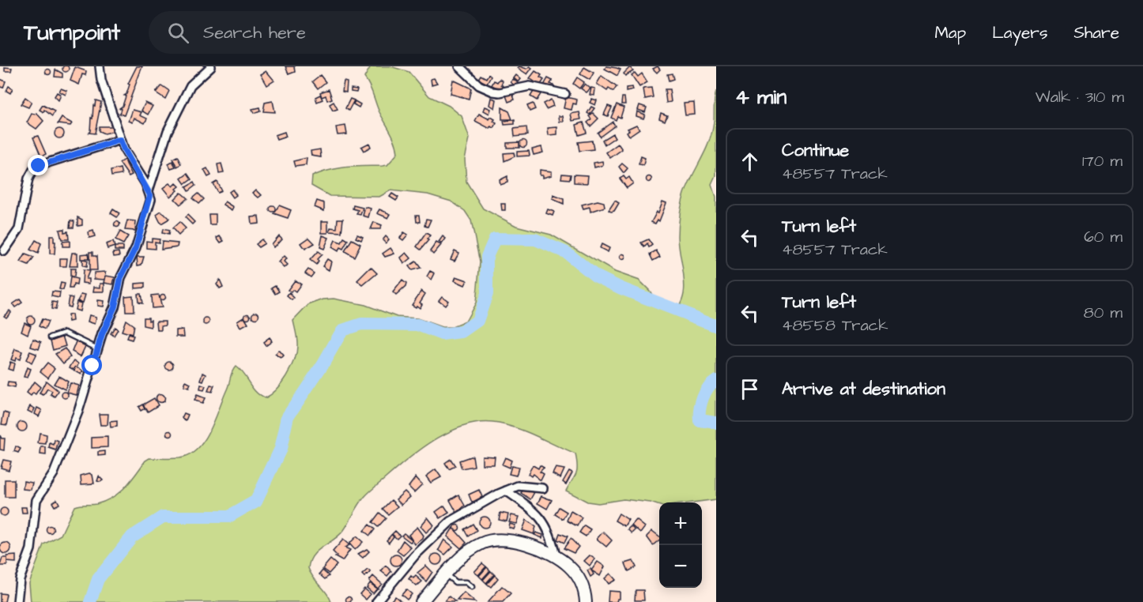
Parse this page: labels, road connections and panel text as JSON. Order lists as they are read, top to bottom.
{
  "page": {
    "header": "Turnpoint",
    "search": "Search here",
    "nav": ["Map", "Layers", "Share"],
    "heading": ["4 min", "Walk · 310 m"],
    "list": [
      ["Continue", "48557 Track", "170 m"],
      ["Turn left", "48557 Track", "60 m"],
      ["Turn left", "48558 Track", "80 m"],
      "Arrive at destination"
    ],
    "map_buttons": ["+", "−"]
  }
}
